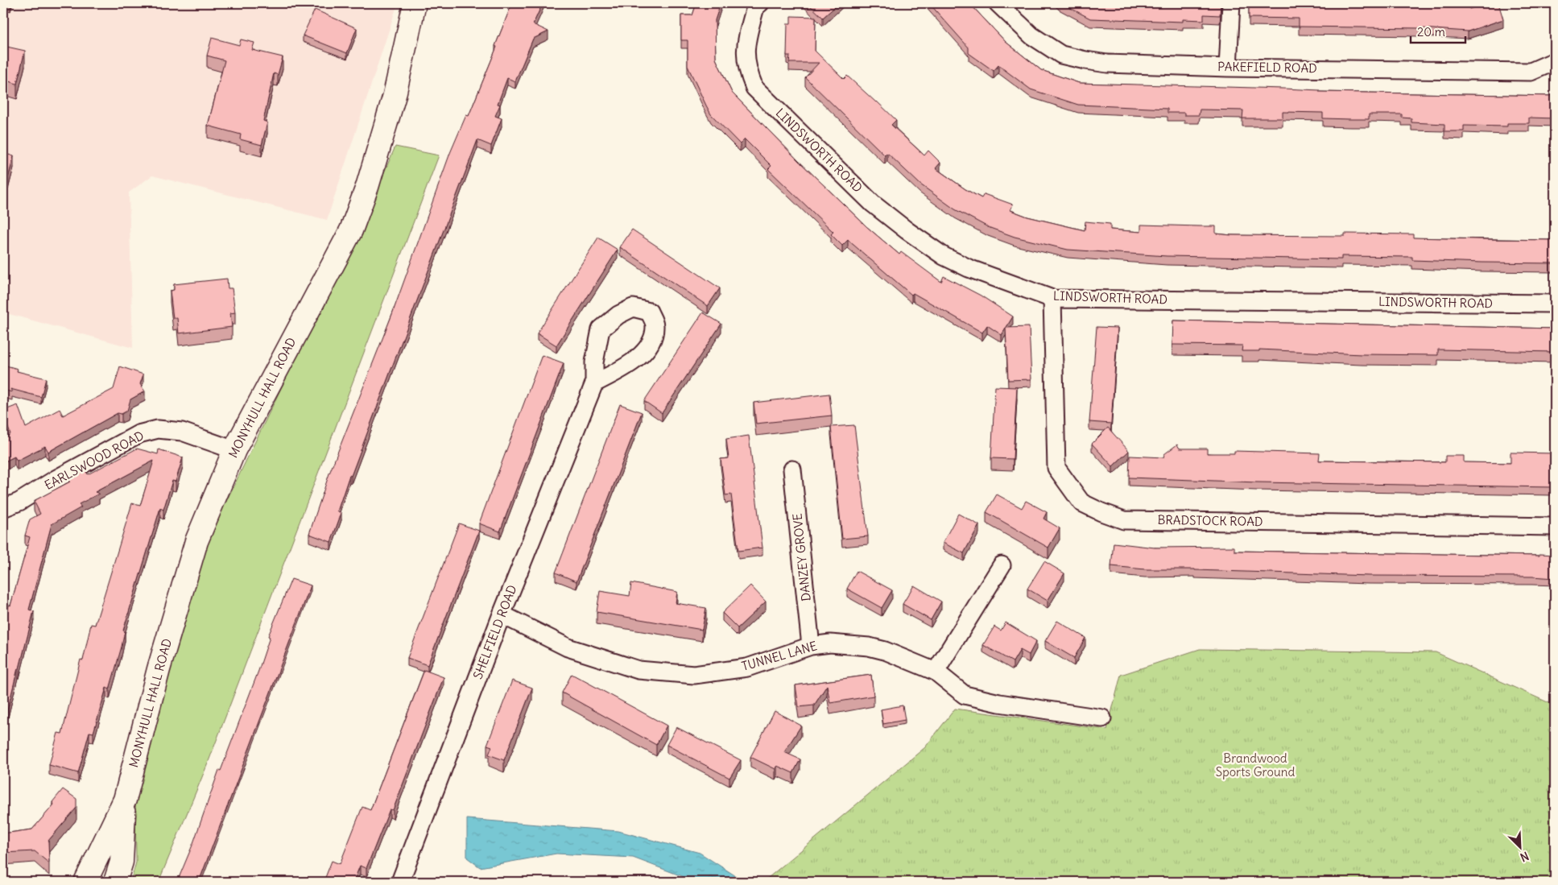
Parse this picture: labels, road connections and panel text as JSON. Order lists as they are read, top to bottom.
{
  "streets": {
    "street": [
      "PAKEFIELD ROAD",
      "LINDSWORTH ROAD",
      "MONYHULL HALL ROAD",
      "EARLSWOOD ROAD",
      "BRADSTOCK ROAD",
      "DANZEY GROVE",
      "SHELFIELD ROAD",
      "TUNNEL LANE"
    ]
  },
  "crossings": [
    ["LINDSWORTH ROAD", "BRADSTOCK ROAD"],
    ["MONYHULL HALL ROAD", "EARLSWOOD ROAD"],
    ["DANZEY GROVE", "TUNNEL LANE"],
    ["SHELFIELD ROAD", "TUNNEL LANE"]
  ],
  "parks": ["Brandwood Sports Ground"],
  "scale_bar": "20 m",
  "north": "bottom right"
}
